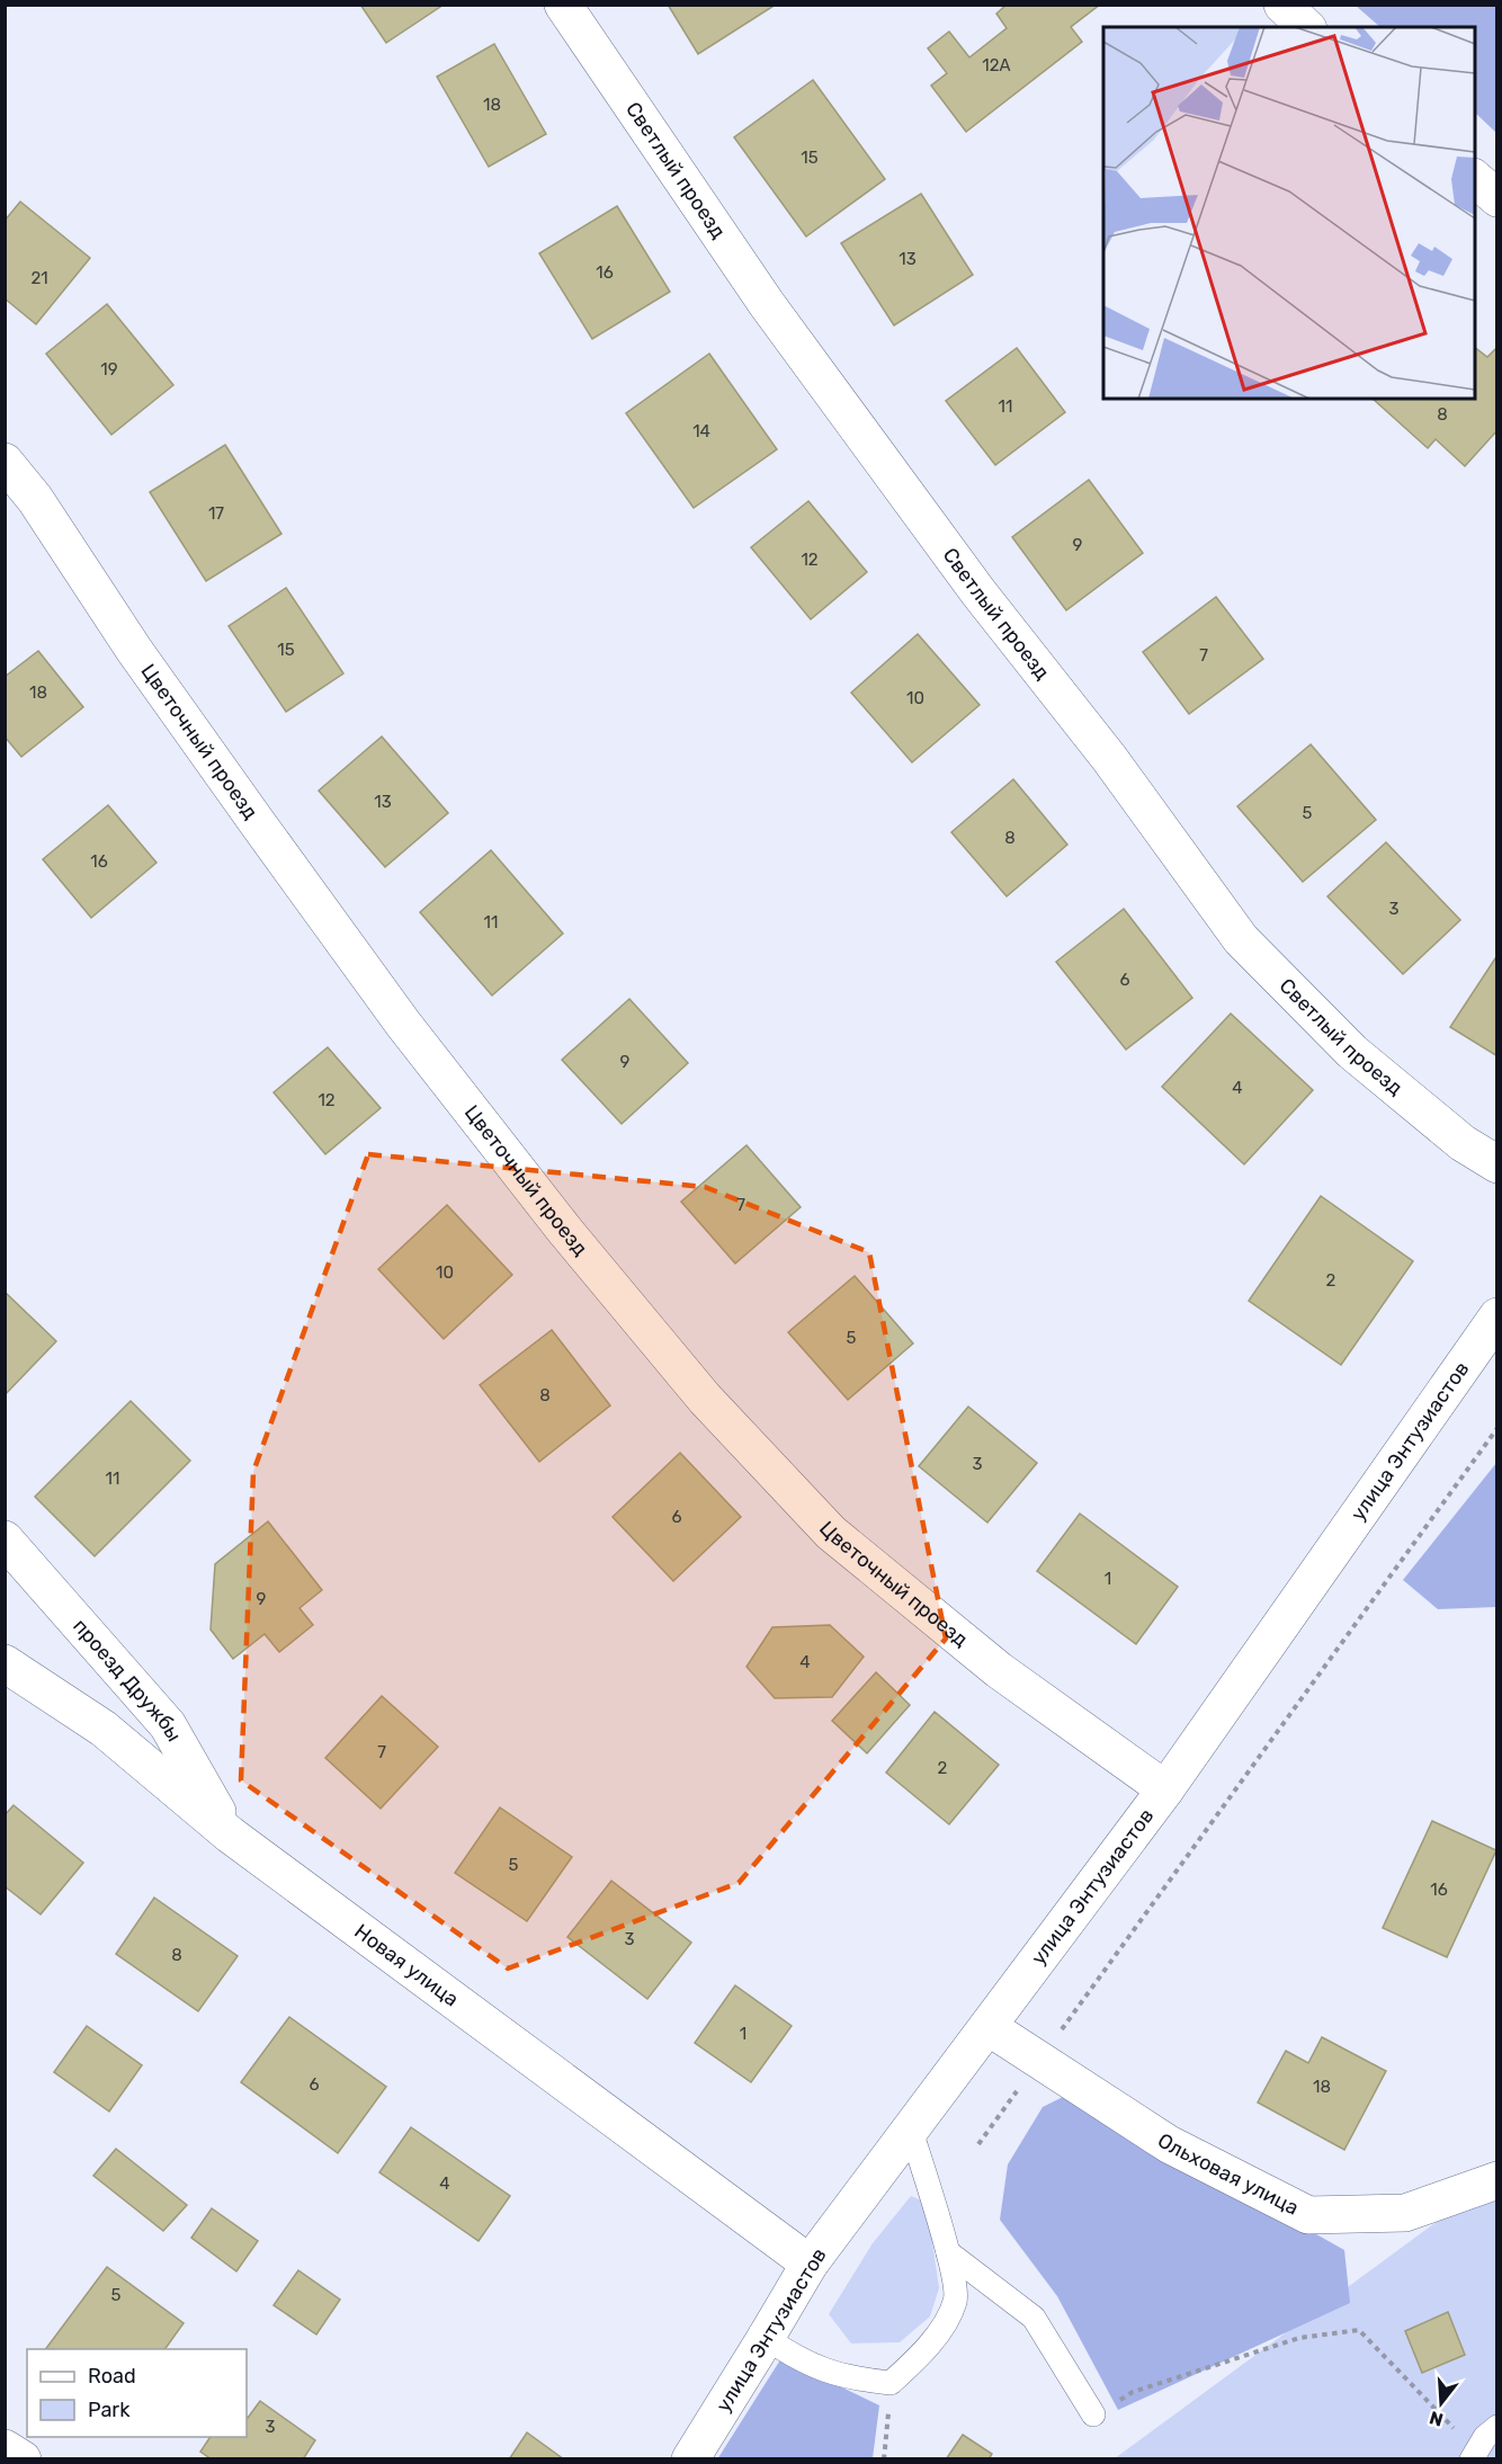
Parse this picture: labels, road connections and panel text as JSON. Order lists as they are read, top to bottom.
{
  "streets": {
    "street": [
      "Светлый проезд",
      "Цветочный проезд",
      "улица Энтузиастов",
      "проезд Дружбы",
      "Новая улица",
      "Ольховая улица"
    ]
  },
  "crossings": [
    ["Цветочный проезд", "улица Энтузиастов"],
    ["улица Энтузиастов", "Новая улица"],
    ["улица Энтузиастов", "Ольховая улица"],
    ["проезд Дружбы", "Новая улица"]
  ],
  "house_numbers": [
    "12А",
    "18",
    "15",
    "13",
    "16",
    "21",
    "19",
    "11",
    "8",
    "14",
    "17",
    "9",
    "12",
    "15",
    "7",
    "18",
    "10",
    "13",
    "5",
    "8",
    "16",
    "3",
    "11",
    "6",
    "9",
    "4",
    "12",
    "7",
    "10",
    "2",
    "5",
    "8",
    "3",
    "11",
    "6",
    "1",
    "9",
    "4",
    "7",
    "2",
    "5",
    "16",
    "3",
    "8",
    "1",
    "6",
    "18",
    "4",
    "5",
    "3"
  ],
  "legend": ["Road", "Park"],
  "north": "bottom"
}
